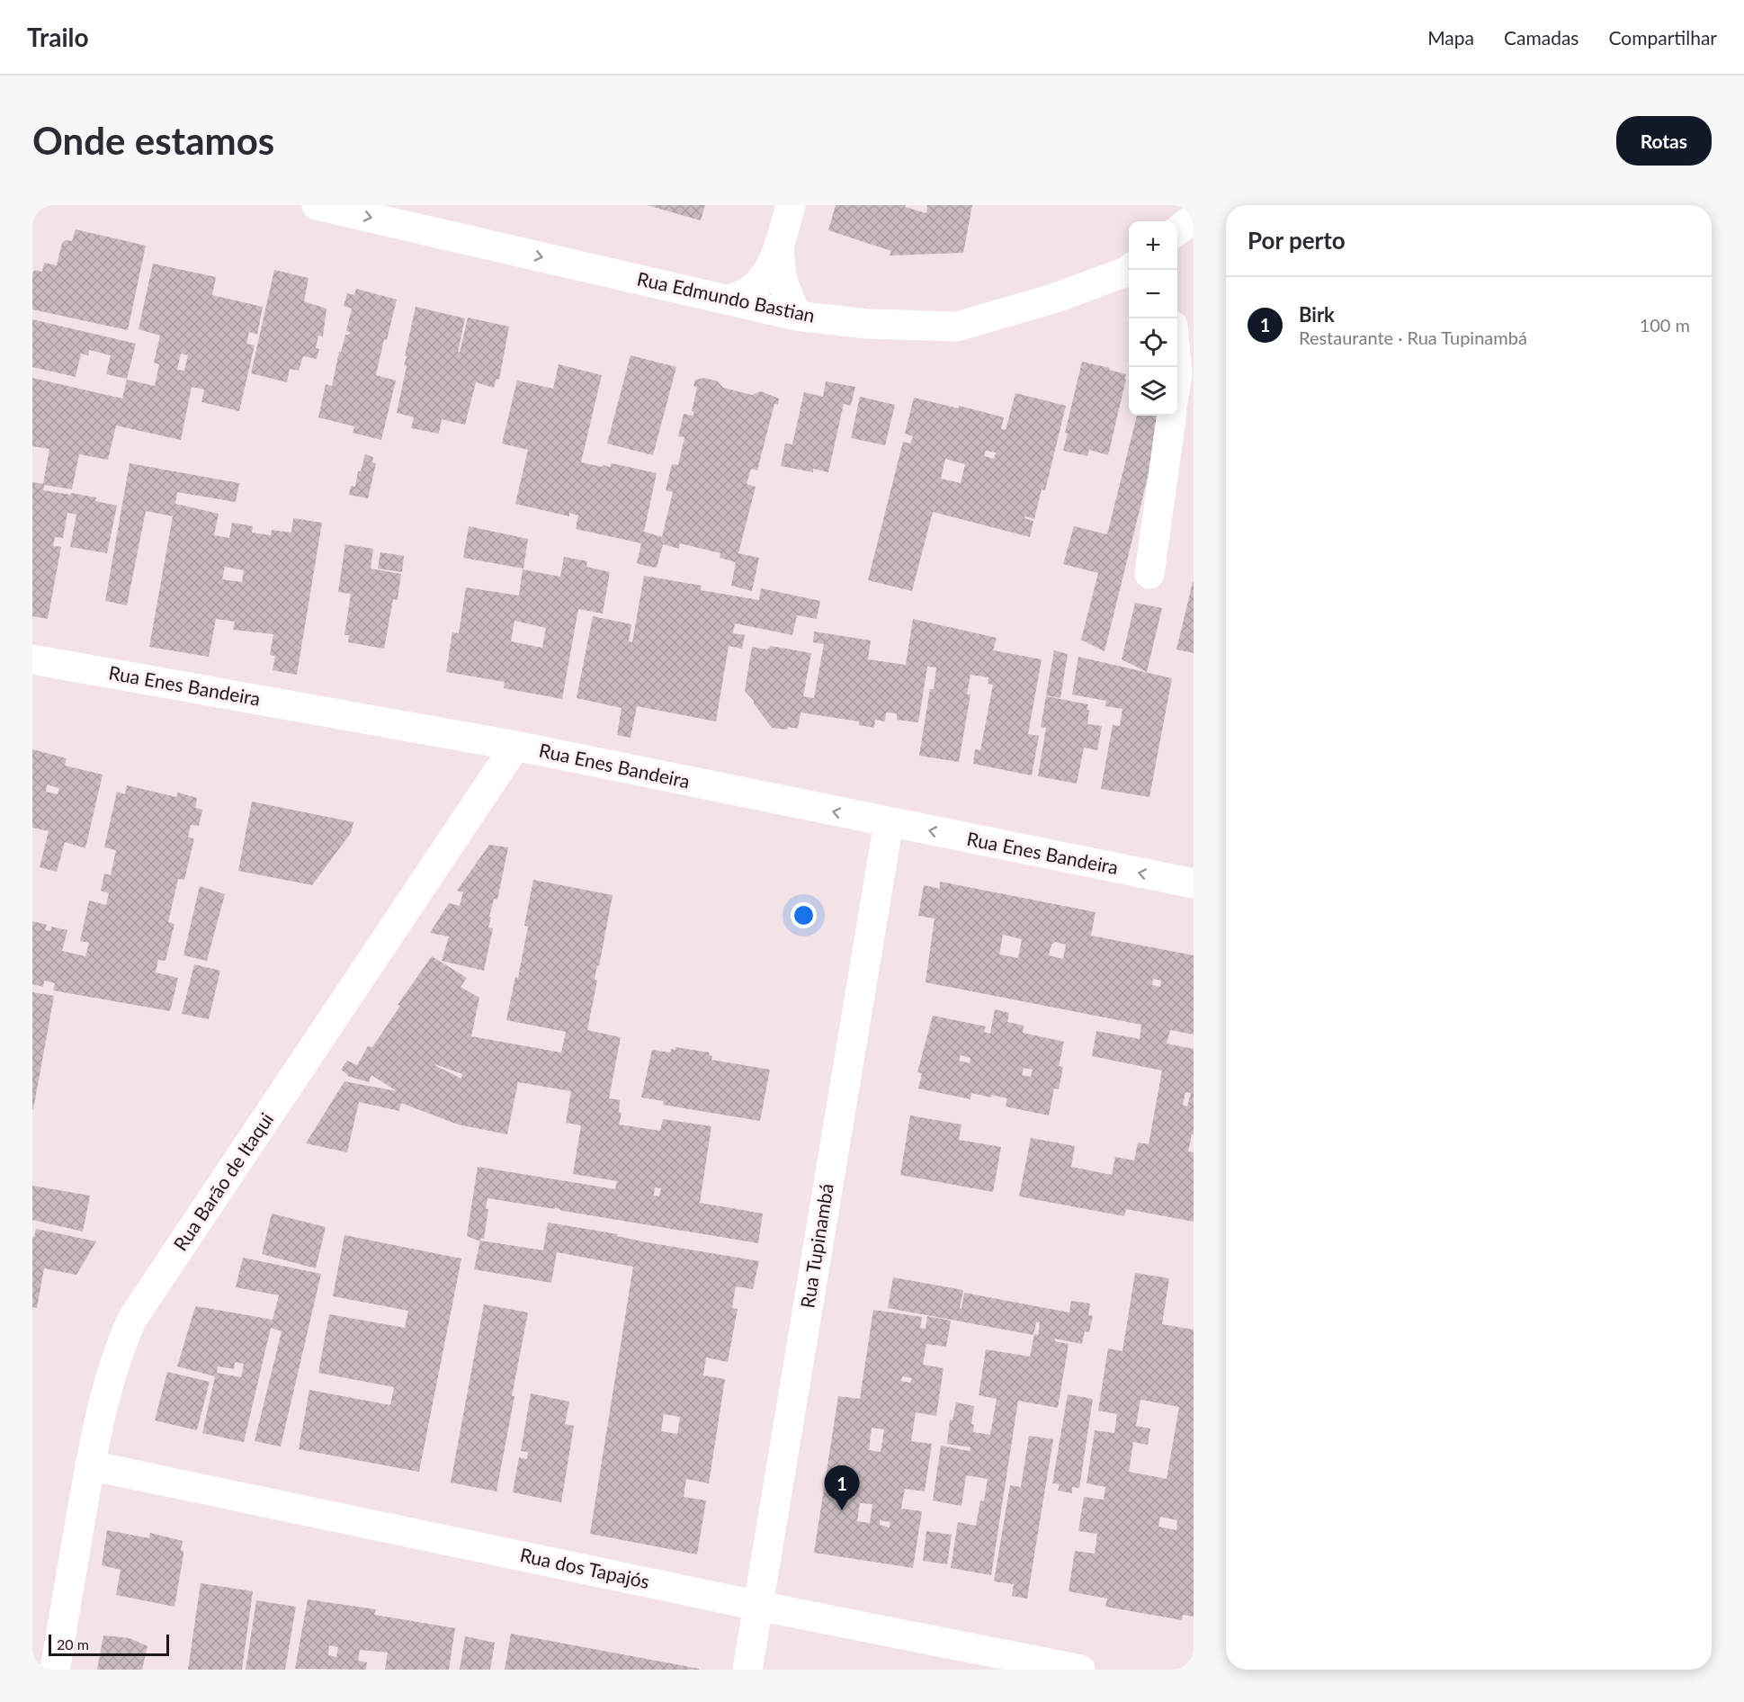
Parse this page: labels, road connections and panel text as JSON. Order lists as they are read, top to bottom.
{
  "streets": {
    "street": [
      "Rua Edmundo Bastian",
      "Rua Enes Bandeira",
      "Rua Barão de Itaqui",
      "Rua Tupinambá",
      "Rua dos Tapajós"
    ]
  },
  "crossings": [
    ["Rua Enes Bandeira", "Rua Barão de Itaqui"],
    ["Rua Enes Bandeira", "Rua Tupinambá"],
    ["Rua Barão de Itaqui", "Rua dos Tapajós"],
    ["Rua Tupinambá", "Rua dos Tapajós"]
  ],
  "one_way": ["Rua Edmundo Bastian", "Rua Enes Bandeira"],
  "scale_bar": "20 m",
  "page": {
    "header": "Trailo",
    "nav": ["Mapa", "Camadas", "Compartilhar"],
    "buttons": "Rotas",
    "title": "Onde estamos",
    "heading": "Por perto",
    "map_buttons": ["+", "−"],
    "list": [
      {
        "mark": "1",
        "name": "Birk",
        "note": "Restaurante · Rua Tupinambá",
        "value": "100 m"
      }
    ],
    "pins": "1",
    "scale": "20 m"
  }
}
